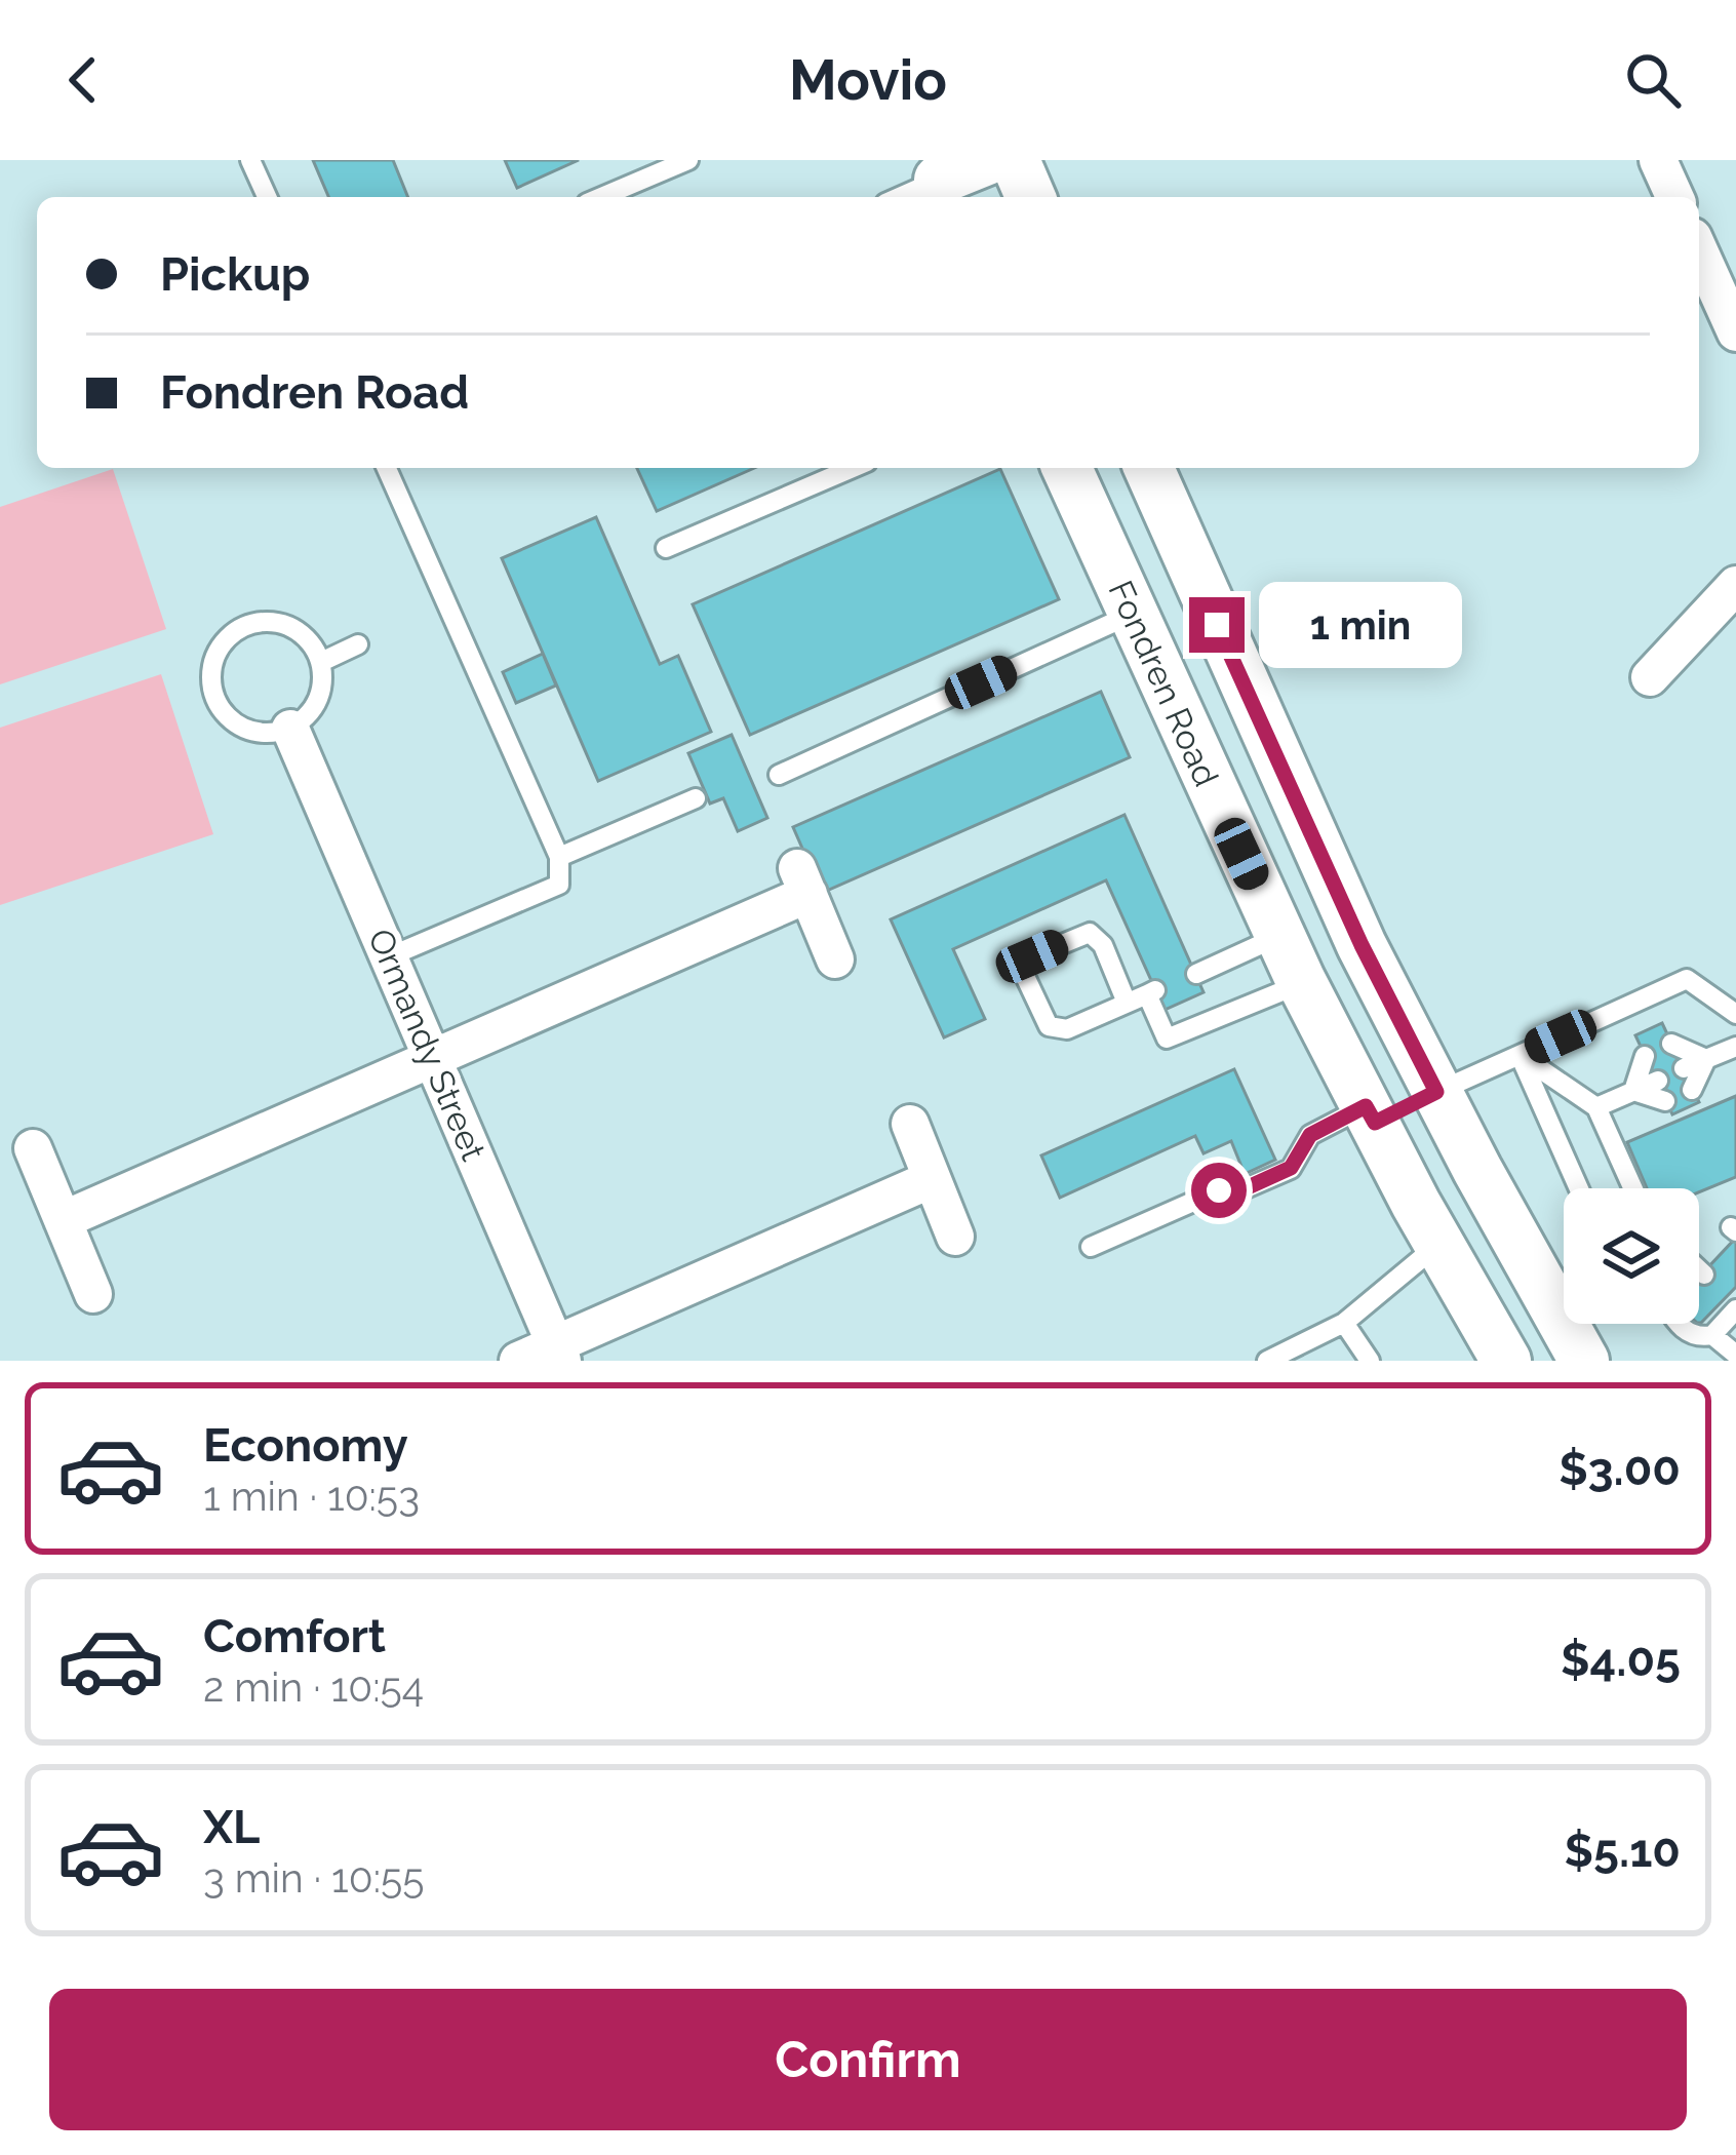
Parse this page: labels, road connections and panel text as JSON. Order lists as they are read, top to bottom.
{
  "streets": {
    "main road": ["Fondren Road"],
    "street": ["Ormandy Street"]
  },
  "page": {
    "header": "Movio",
    "banner": ["Pickup", "Fondren Road"],
    "bubble": "1 min",
    "list": [
      {
        "name": "Economy",
        "note": "1 min · 10:53",
        "value": "$3.00"
      },
      {
        "name": "Comfort",
        "note": "2 min · 10:54",
        "value": "$4.05"
      },
      {
        "name": "XL",
        "note": "3 min · 10:55",
        "value": "$5.10"
      }
    ],
    "buttons": "Confirm"
  }
}
